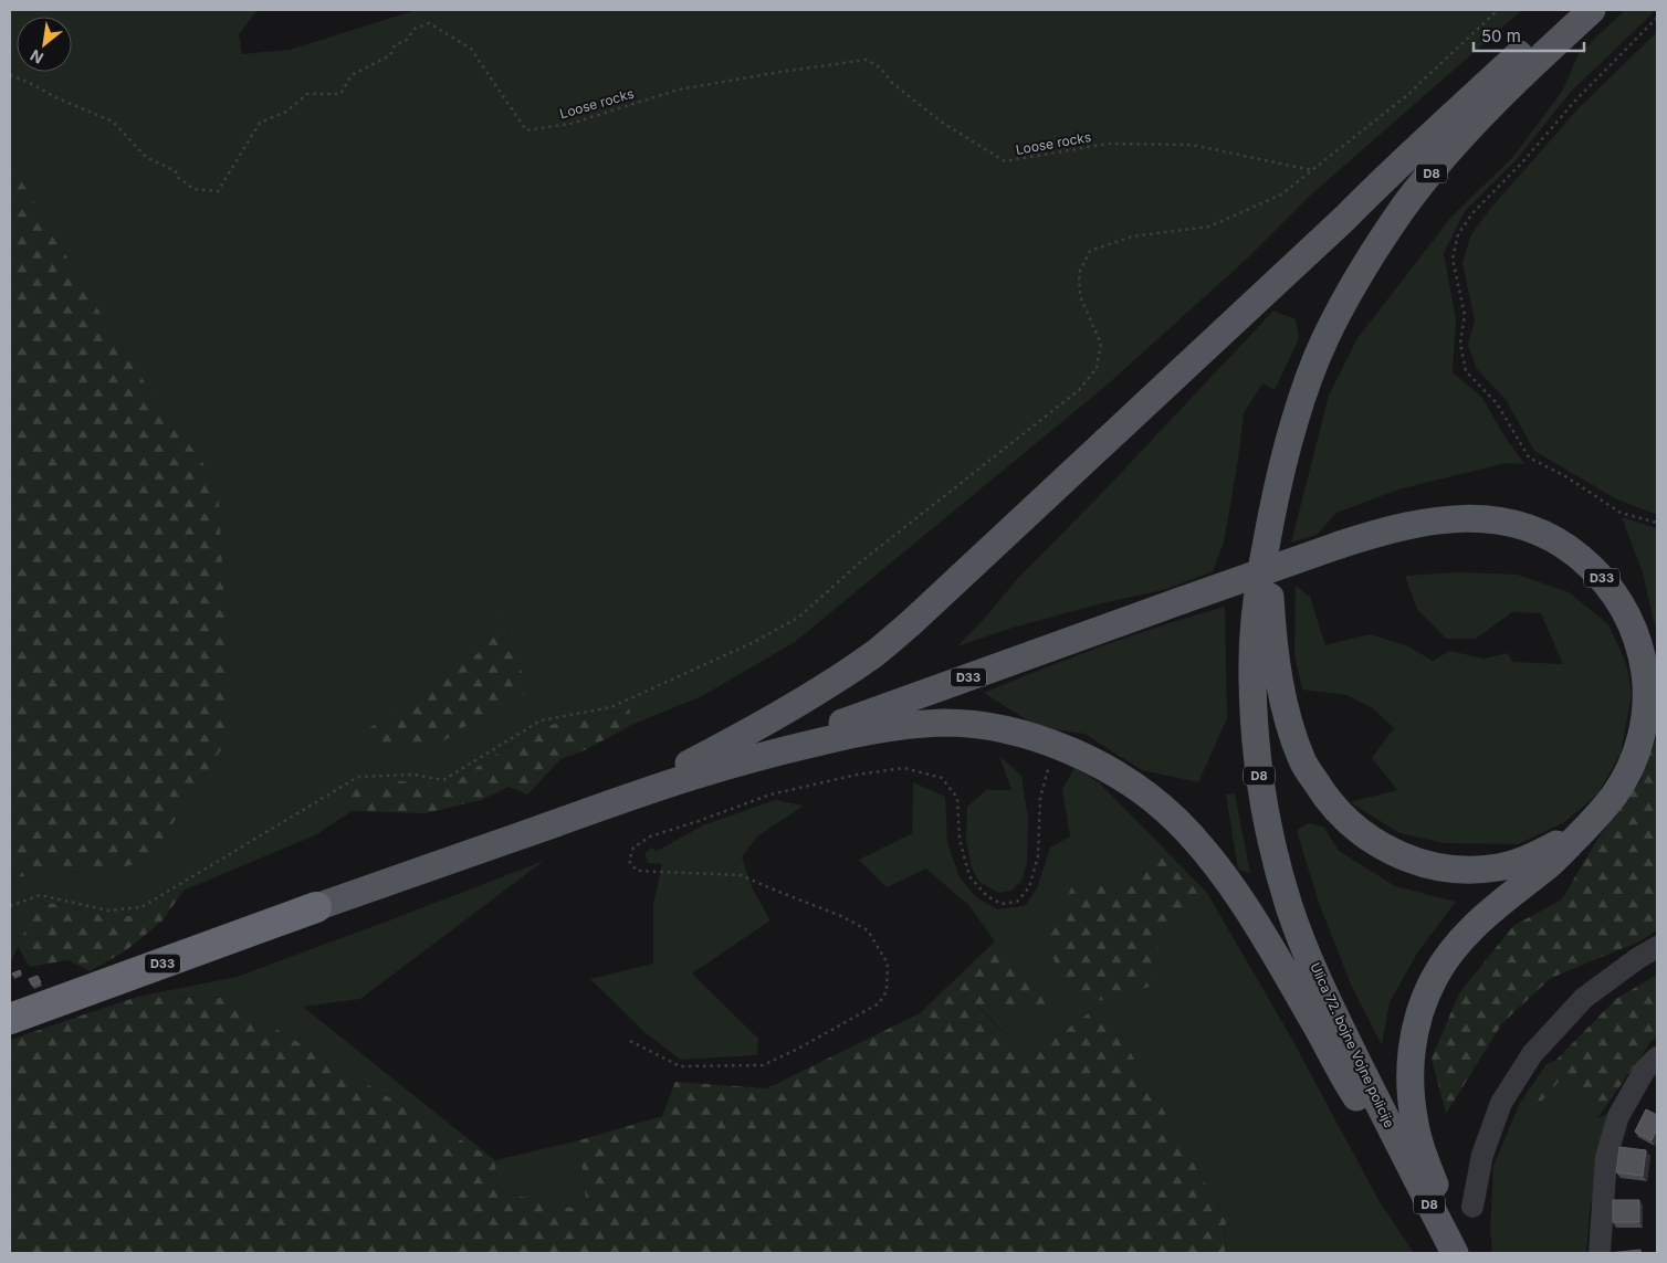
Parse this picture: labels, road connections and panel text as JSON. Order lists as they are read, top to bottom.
{
  "streets": {
    "highway": ["D33"],
    "main road": ["D8", "Ulica 72. bojne Vojne policije"],
    "path": ["Loose rocks"]
  },
  "scale_bar": "50 m",
  "north": "bottom left"
}
